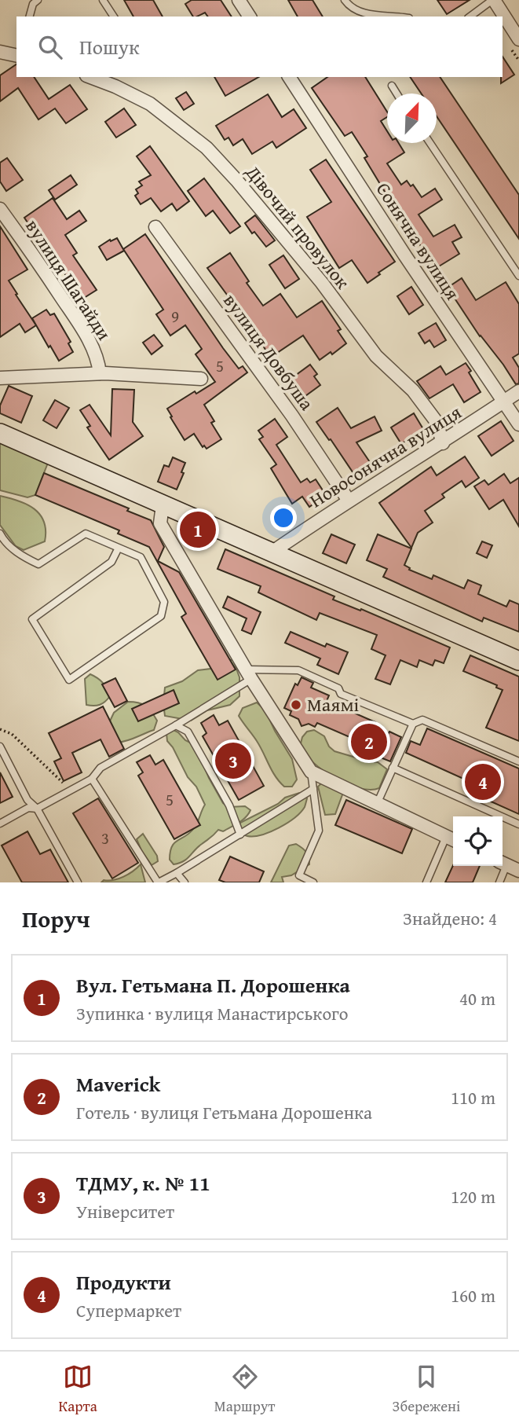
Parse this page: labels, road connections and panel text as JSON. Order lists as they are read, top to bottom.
{
  "streets": {
    "street": [
      "Дівочий провулок",
      "Сонячна вулиця",
      "вулиця Шагайди",
      "вулиця Довбуша",
      "Новосонячна вулиця"
    ]
  },
  "crossings": [
    ["Дівочий провулок", "Новосонячна вулиця"],
    ["Сонячна вулиця", "Новосонячна вулиця"],
    ["вулиця Довбуша", "Новосонячна вулиця"]
  ],
  "places": ["Маямі"],
  "house_numbers": [
    "9",
    "5",
    "5",
    "3"
  ],
  "north": "top right",
  "page": {
    "search": "Пошук",
    "pins": [
      "1",
      "2",
      "3",
      "4"
    ],
    "heading": ["Поруч", "Знайдено: 4"],
    "list": [
      {
        "mark": "1",
        "name": "Вул. Гетьмана П. Дорошенка",
        "note": "Зупинка · вулиця Манастирського",
        "value": "40 m"
      },
      {
        "mark": "2",
        "name": "Maverick",
        "note": "Готель · вулиця Гетьмана Дорошенка",
        "value": "110 m"
      },
      {
        "mark": "3",
        "name": "ТДМУ, к. № 11",
        "note": "Університет",
        "value": "120 m"
      },
      {
        "mark": "4",
        "name": "Продукти",
        "note": "Супермаркет",
        "value": "160 m"
      }
    ],
    "nav": ["Карта", "Маршрут", "Збережені"]
  }
}
